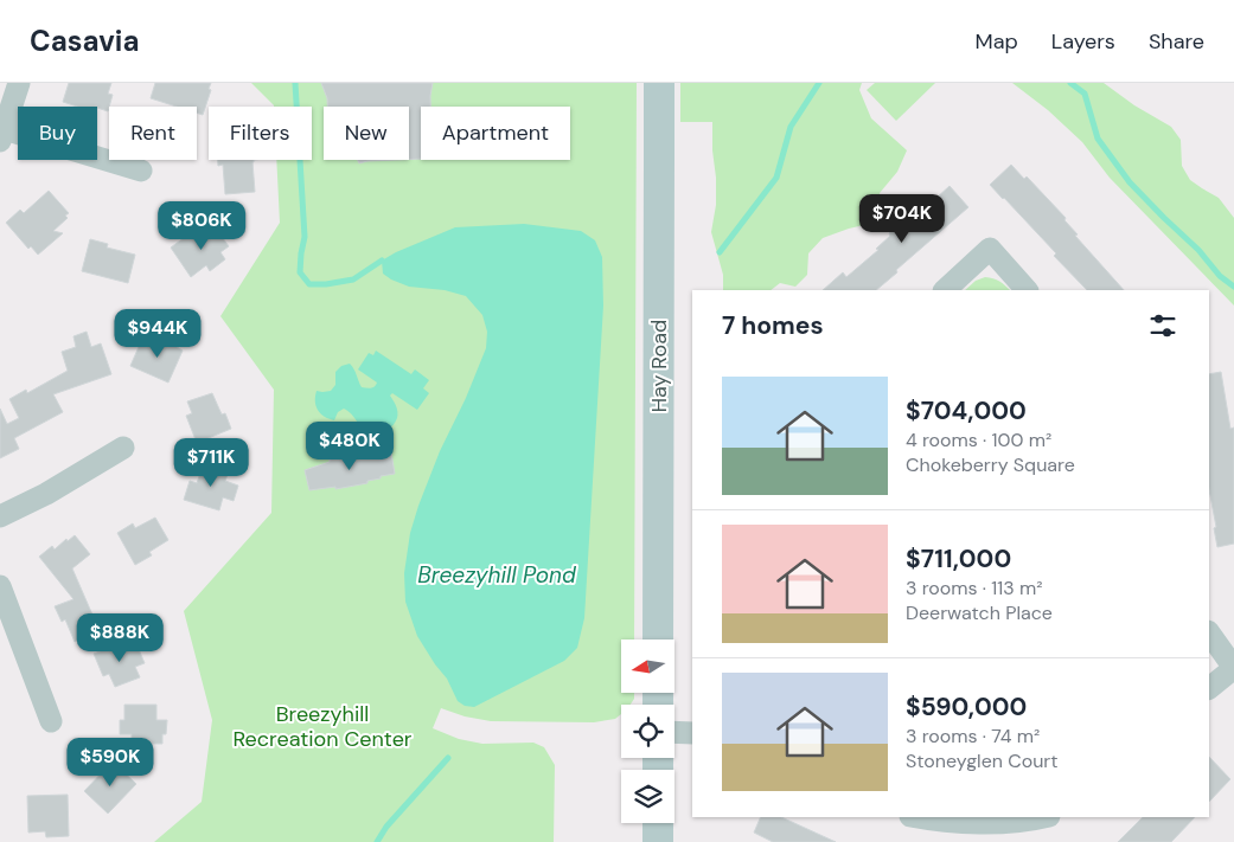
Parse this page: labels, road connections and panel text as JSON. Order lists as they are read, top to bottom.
{
  "streets": {
    "street": ["Hay Road"]
  },
  "water": ["Breezyhill Pond"],
  "parks": ["Breezyhill Recreation Center"],
  "north": "left",
  "page": {
    "header": "Casavia",
    "nav": ["Map", "Layers", "Share"],
    "chip": [
      "Buy",
      "Rent",
      "Filters",
      "New",
      "Apartment"
    ],
    "price": [
      "$704K",
      "$806K",
      "$944K",
      "$480K",
      "$711K",
      "$888K",
      "$590K"
    ],
    "heading": "7 homes",
    "list": [
      {
        "name": "$704,000",
        "note": "4 rooms · 100 m² · Chokeberry Square"
      },
      {
        "name": "$711,000",
        "note": "3 rooms · 113 m² · Deerwatch Place"
      },
      {
        "name": "$590,000",
        "note": "3 rooms · 74 m² · Stoneyglen Court"
      }
    ]
  }
}
